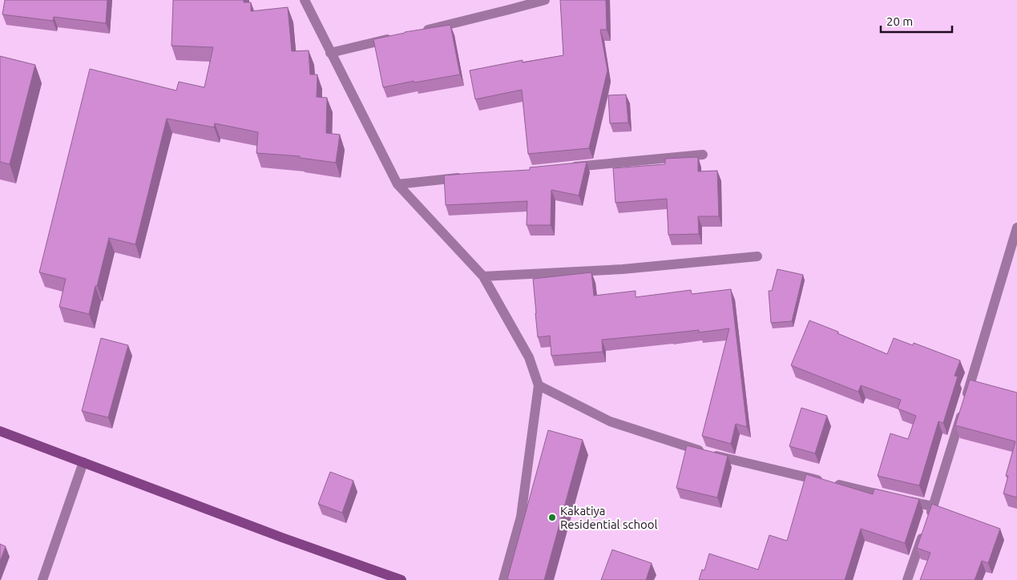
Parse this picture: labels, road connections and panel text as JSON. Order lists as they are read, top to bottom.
{
  "places": ["Kakatiya Residential school"],
  "scale_bar": "20 m"
}
